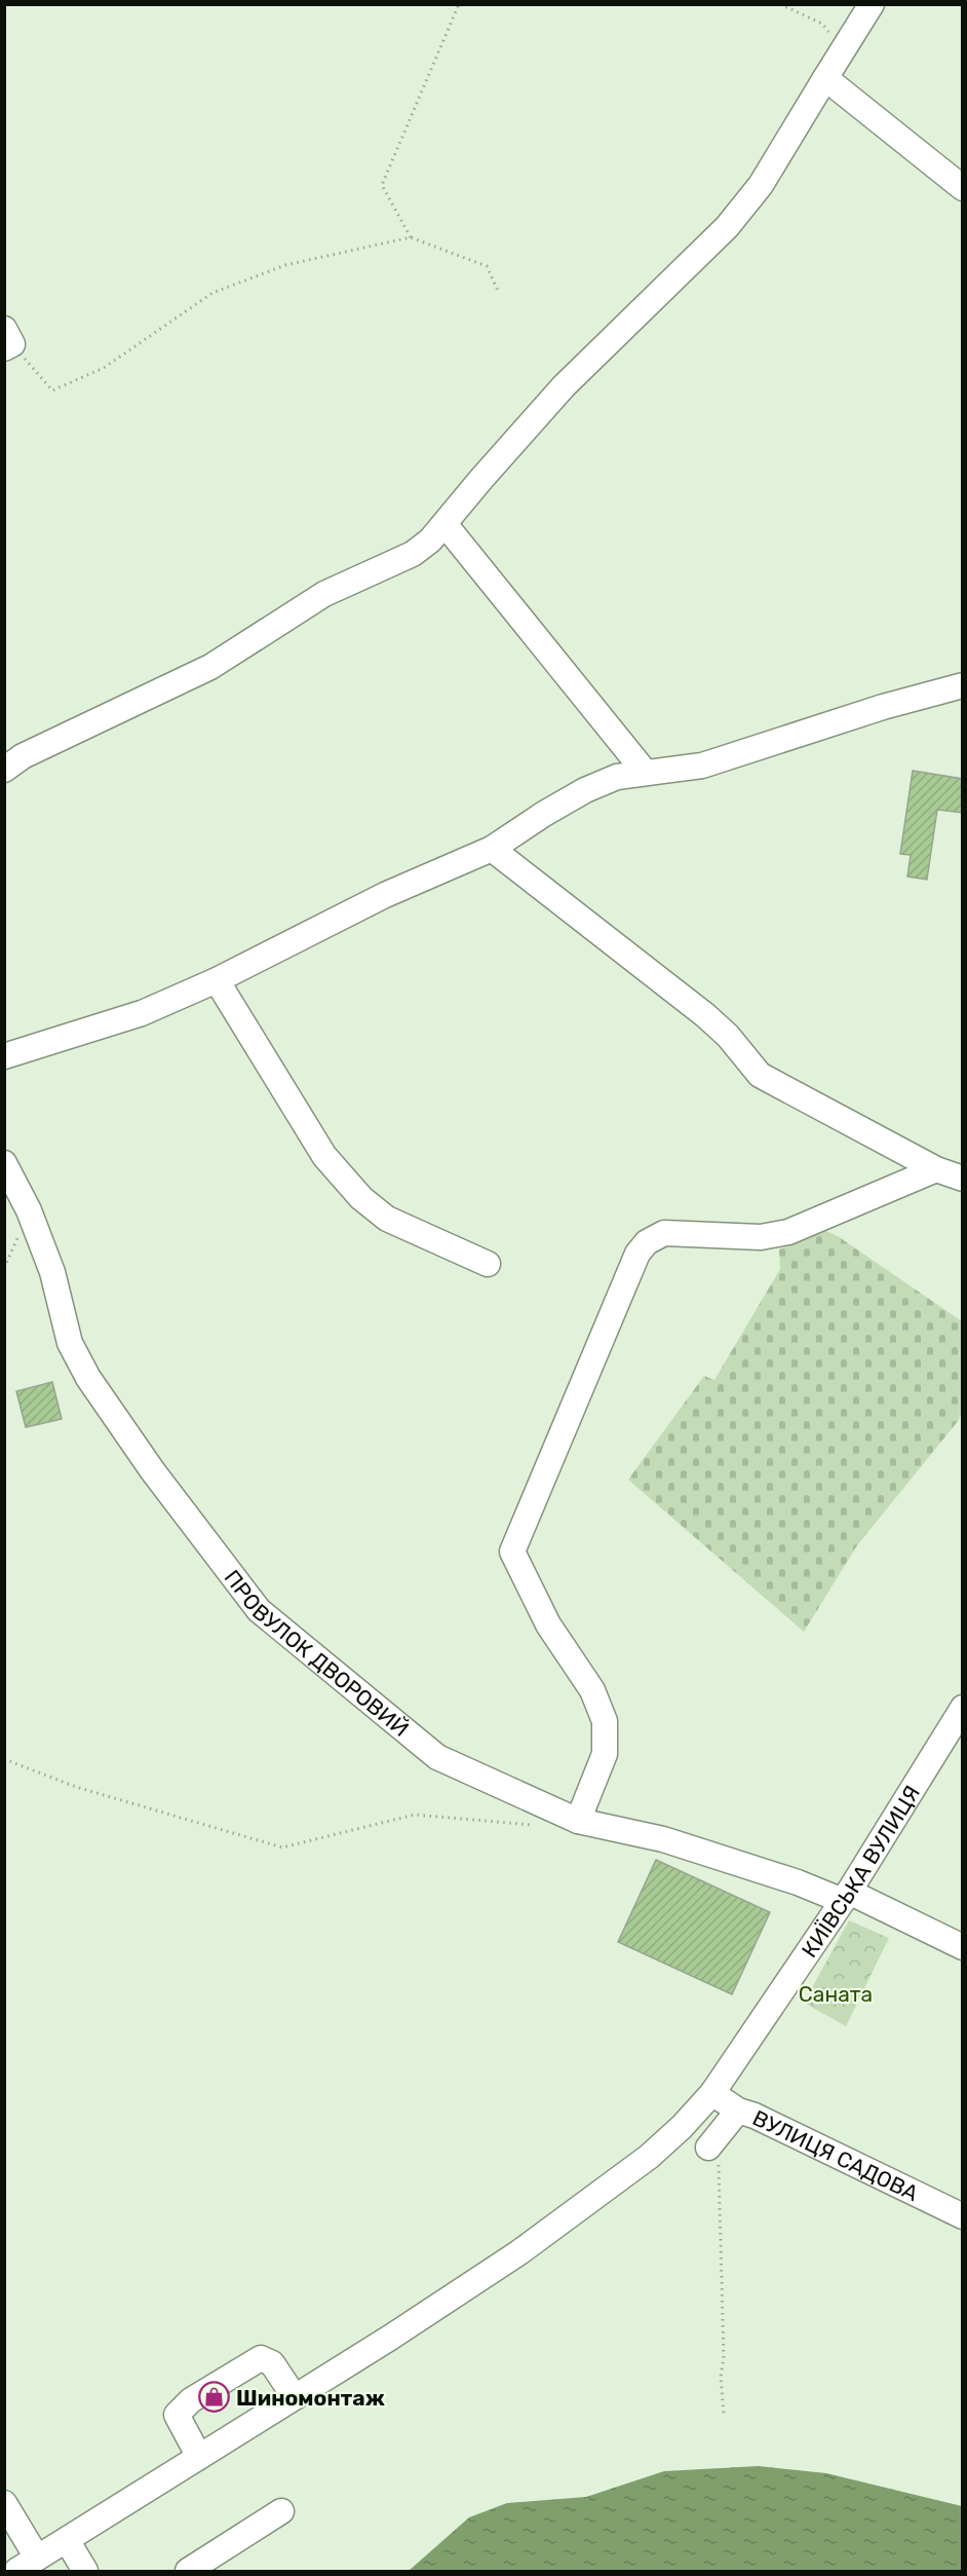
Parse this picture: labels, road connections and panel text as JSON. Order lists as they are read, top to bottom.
{
  "streets": {
    "street": ["ПРОВУЛОК ДВОРОВИЙ", "КИЇВСЬКА ВУЛИЦЯ", "ВУЛИЦЯ САДОВА"]
  },
  "crossings": [
    ["ПРОВУЛОК ДВОРОВИЙ", "КИЇВСЬКА ВУЛИЦЯ"],
    ["КИЇВСЬКА ВУЛИЦЯ", "ВУЛИЦЯ САДОВА"]
  ],
  "parks": ["Саната"],
  "places": {
    "shop": ["Шиномонтаж"]
  }
}
